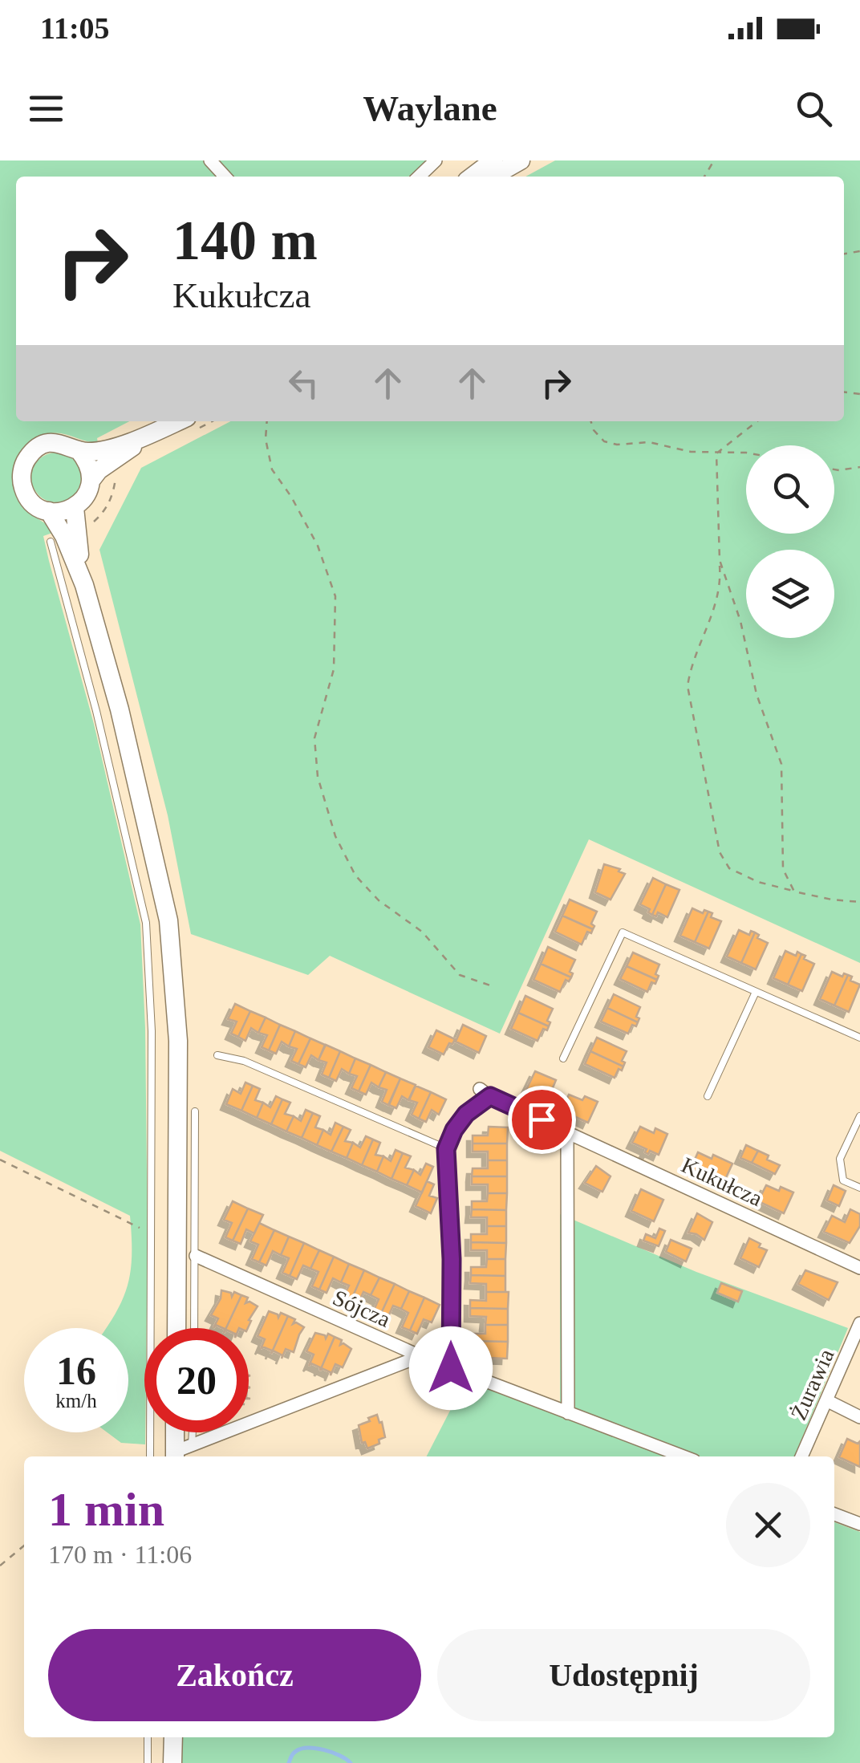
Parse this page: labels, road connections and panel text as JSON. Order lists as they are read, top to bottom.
{
  "streets": {
    "street": ["Kukułcza", "Sójcza", "Żurawia"]
  },
  "page": {
    "status": "11:05",
    "header": "Waylane",
    "turn": ["140 m", "Kukułcza"],
    "speed": "16 km/h",
    "limit": "20",
    "heading": ["1 min", "170 m · 11:06"],
    "buttons": ["Zakończ", "Udostępnij"]
  }
}
